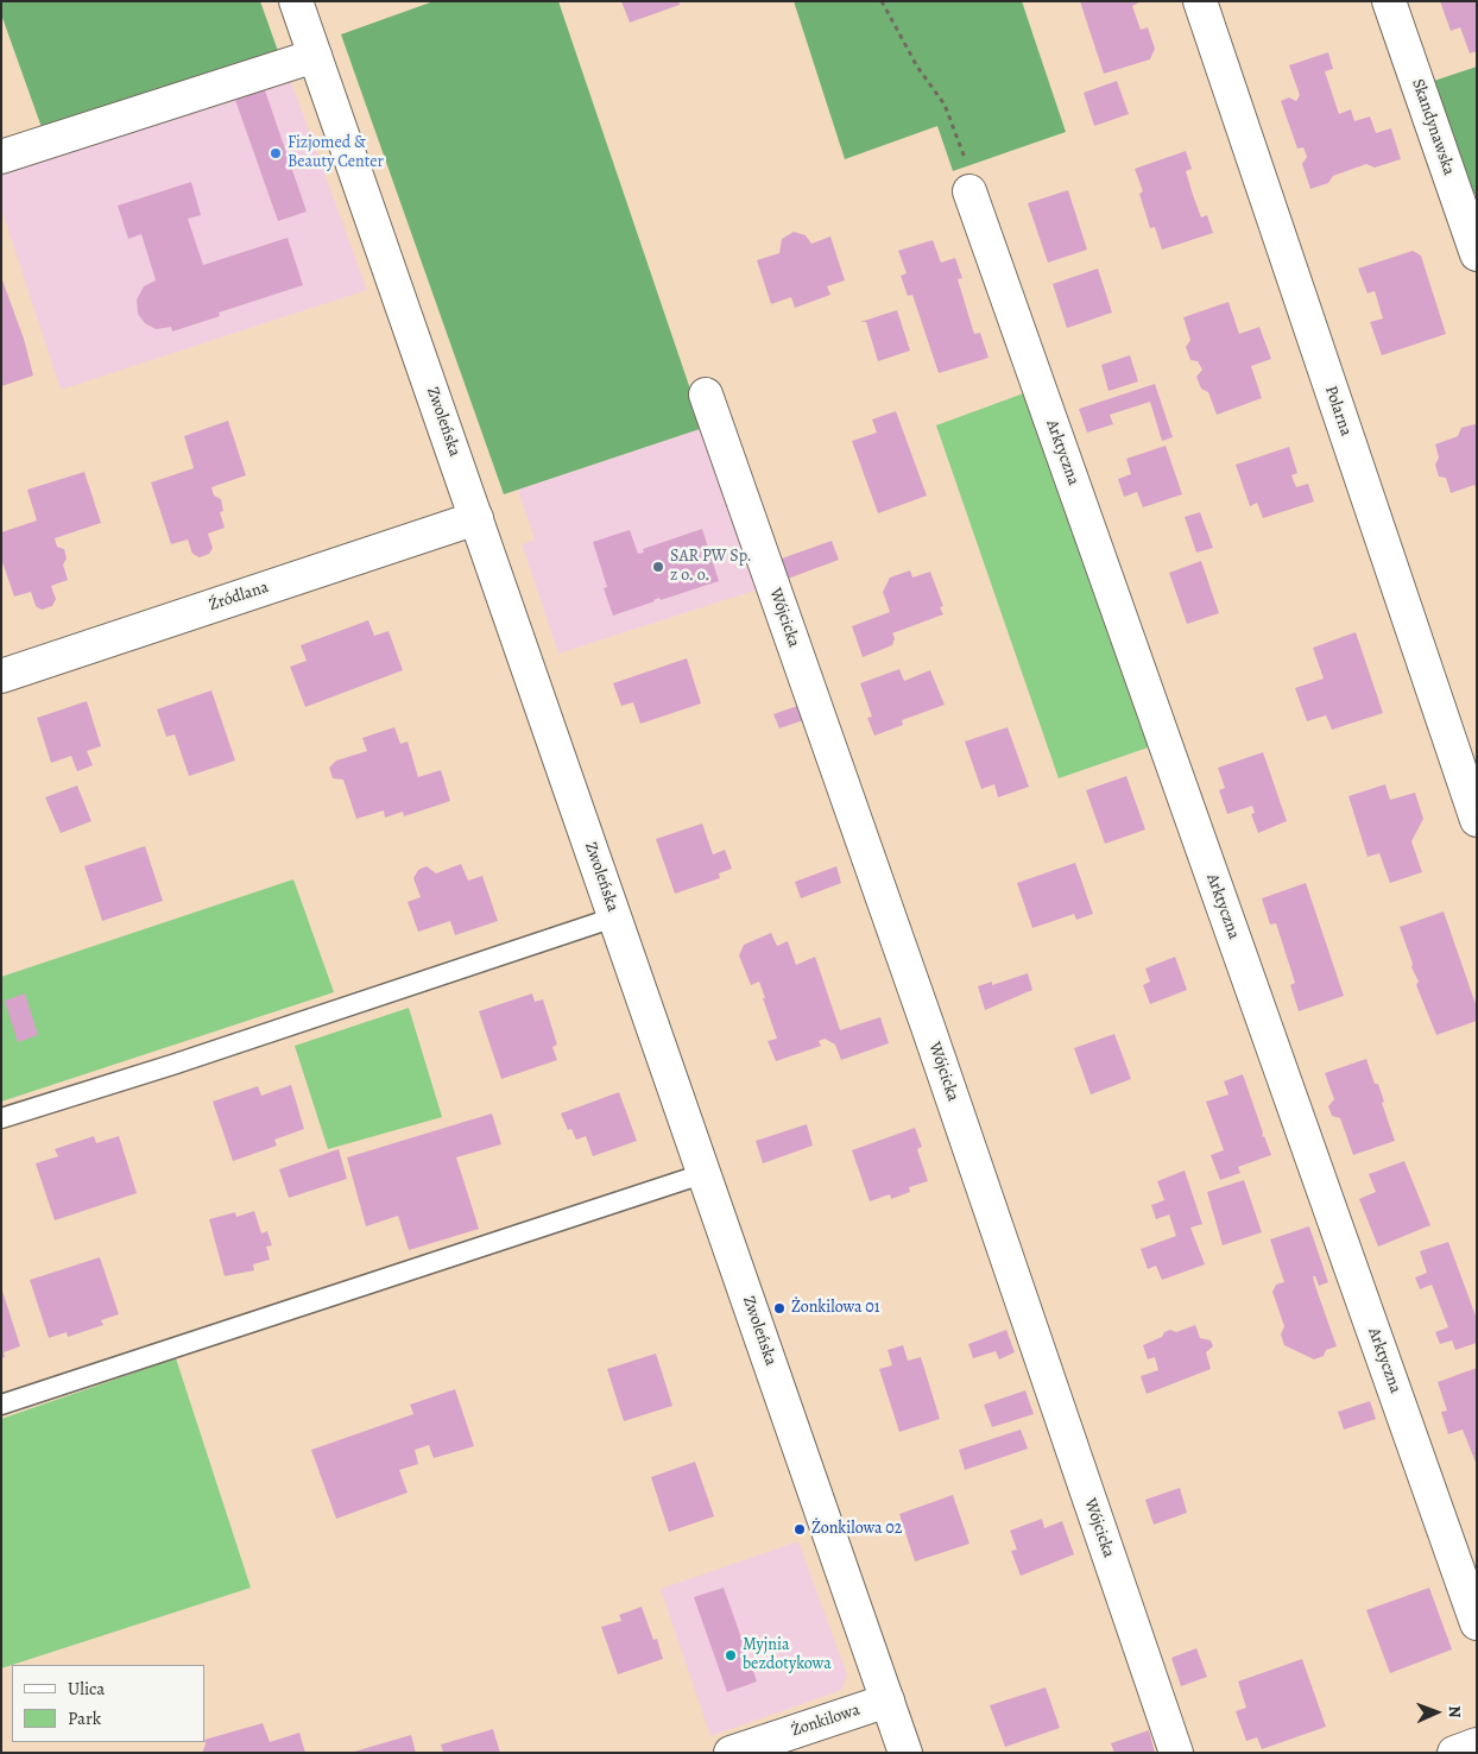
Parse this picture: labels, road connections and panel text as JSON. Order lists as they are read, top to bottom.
{
  "streets": {
    "street": [
      "Skandynawska",
      "Polarna",
      "Zwoleńska",
      "Arktyczna",
      "Źródlana",
      "Wójcicka",
      "Żonkilowa"
    ]
  },
  "crossings": [
    ["Zwoleńska", "Źródlana"],
    ["Zwoleńska", "Żonkilowa"]
  ],
  "places": [
    "Fizjomed & Beauty Center",
    "SAR PW Sp. z o. o.",
    "Żonkilowa 01",
    "Żonkilowa 02",
    "Myjnia bezdotykowa"
  ],
  "legend": ["Ulica", "Park"],
  "north": "right"
}
